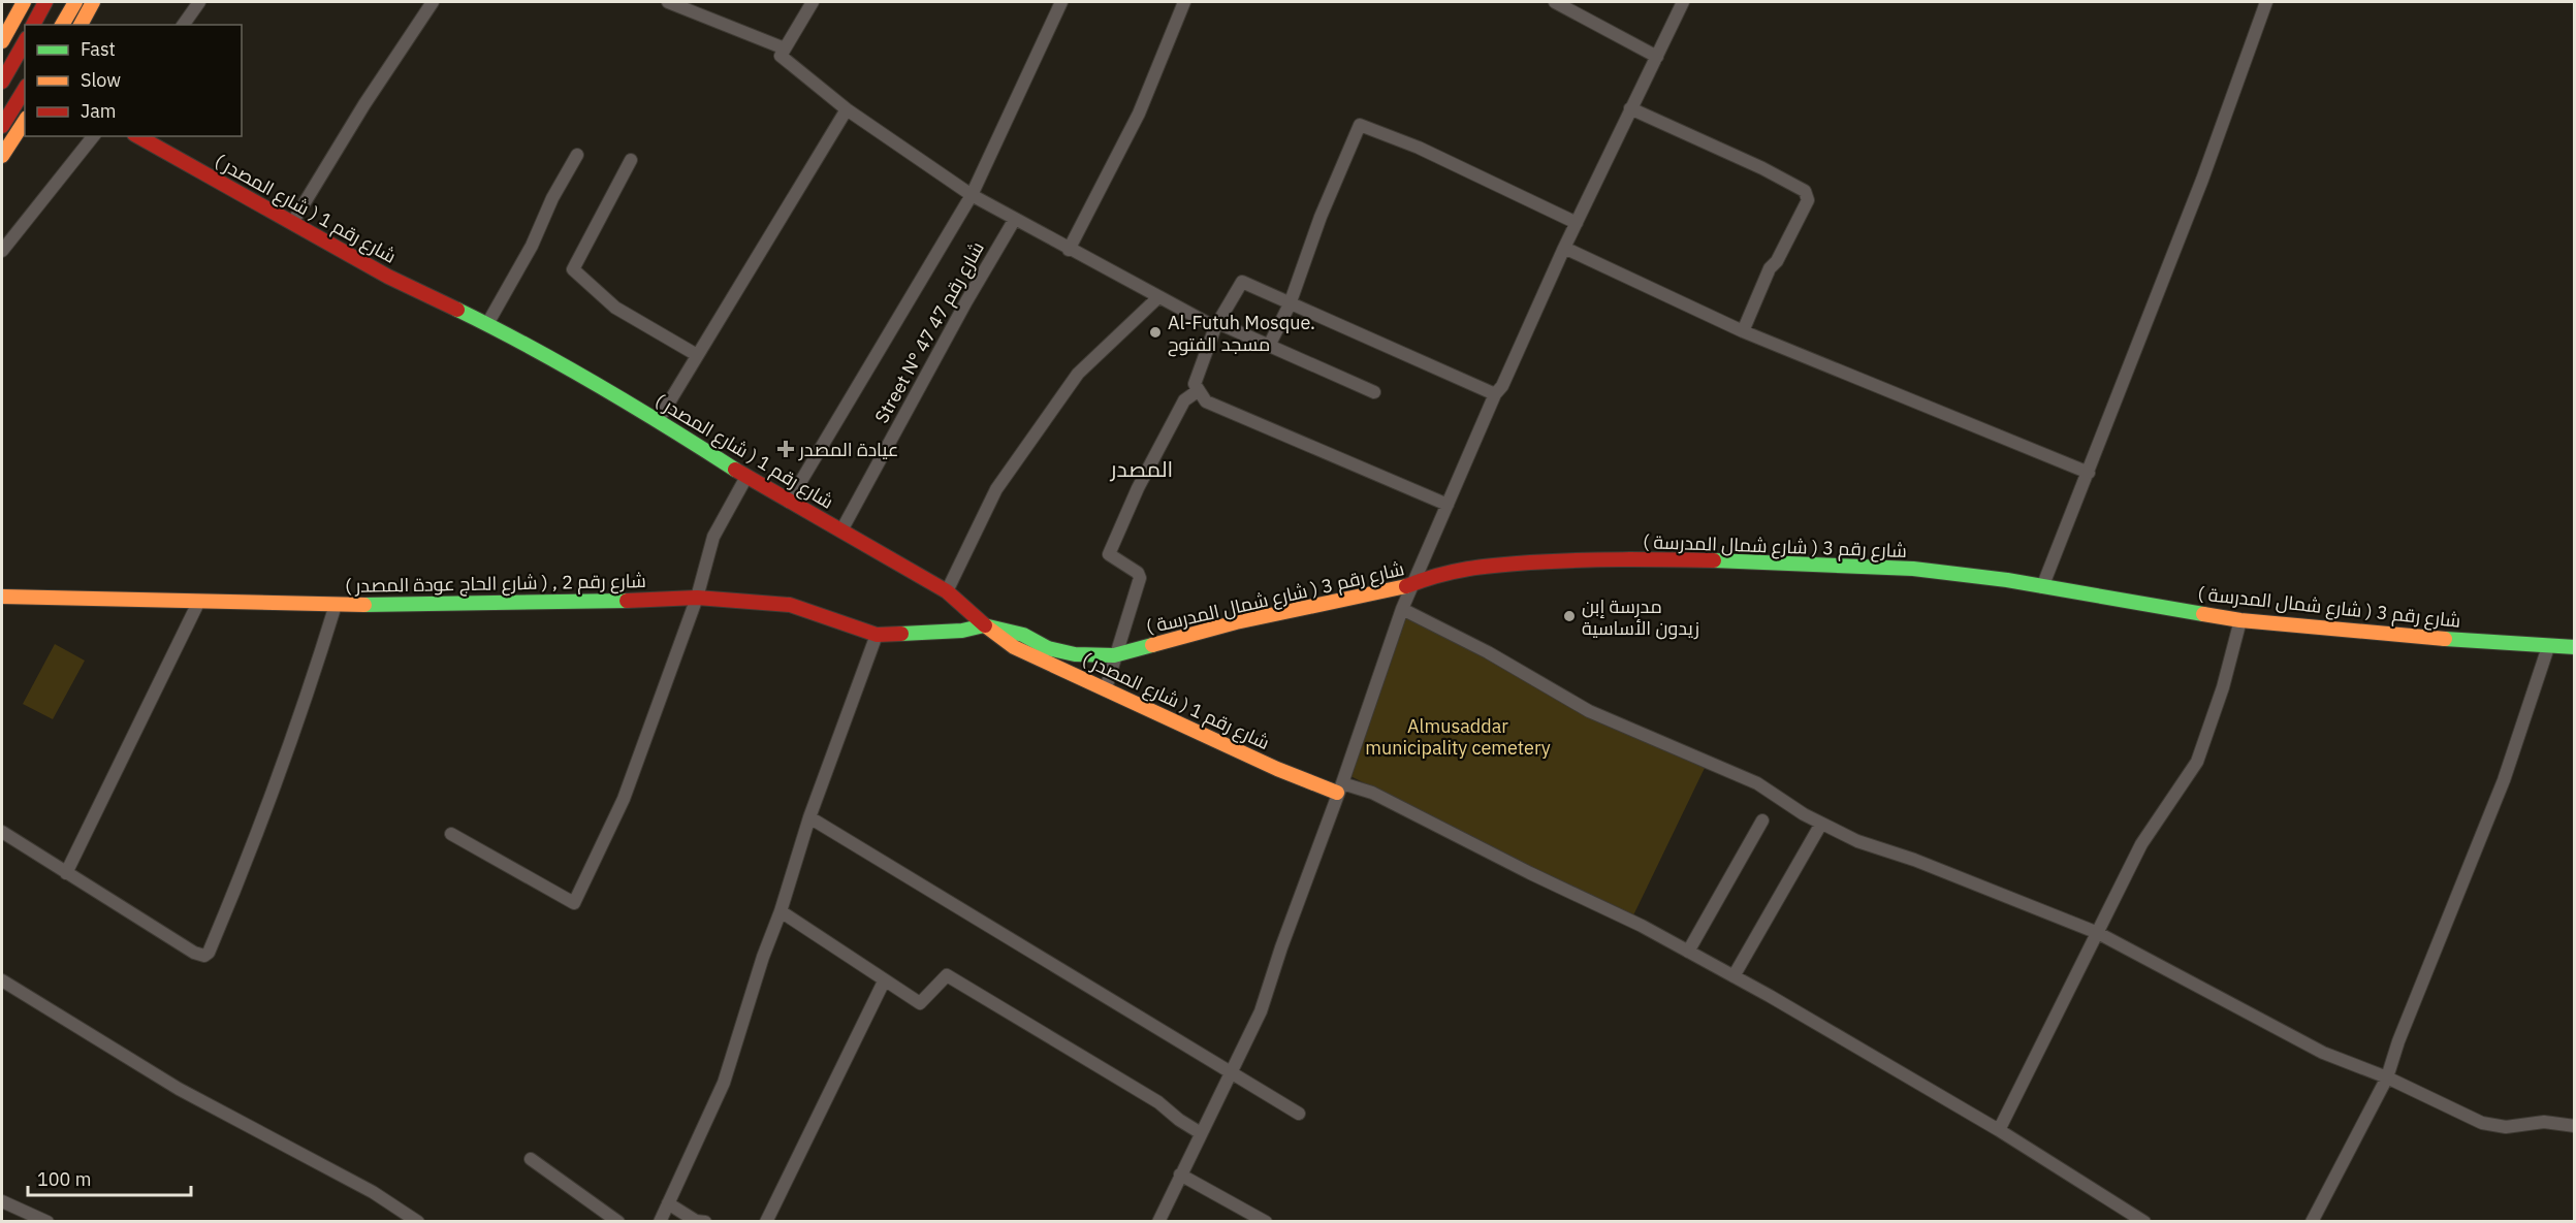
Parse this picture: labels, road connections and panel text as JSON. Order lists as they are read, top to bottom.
{
  "streets": {
    "main road": ["شارع رقم 1 ( شارع المصدر )", "شارع رقم 3 ( شارع شمال المدرسة )", "شارع رقم 2 , ( شارع الحاج عودة المصدر )"],
    "street": ["Street N° 47 شارع رقم 47"]
  },
  "crossings": [
    ["شارع رقم 1 ( شارع المصدر )", "Street N° 47 شارع رقم 47"],
    ["شارع رقم 1 ( شارع المصدر )", "شارع رقم 3 ( شارع شمال المدرسة )"],
    ["شارع رقم 1 ( شارع المصدر )", "شارع رقم 2 , ( شارع الحاج عودة المصدر )"],
    ["شارع رقم 3 ( شارع شمال المدرسة )", "شارع رقم 2 , ( شارع الحاج عودة المصدر )"]
  ],
  "districts": ["المصدر"],
  "parks": ["Almusaddar municipality cemetery"],
  "places": {
    "other": ["Al-Futuh Mosque. مسجد الفتوح", "مدرسة إبن زيدون الأساسية"],
    "health": ["عيادة المصدر"]
  },
  "legend": ["Fast", "Slow", "Jam"],
  "scale_bar": "100 m"
}
